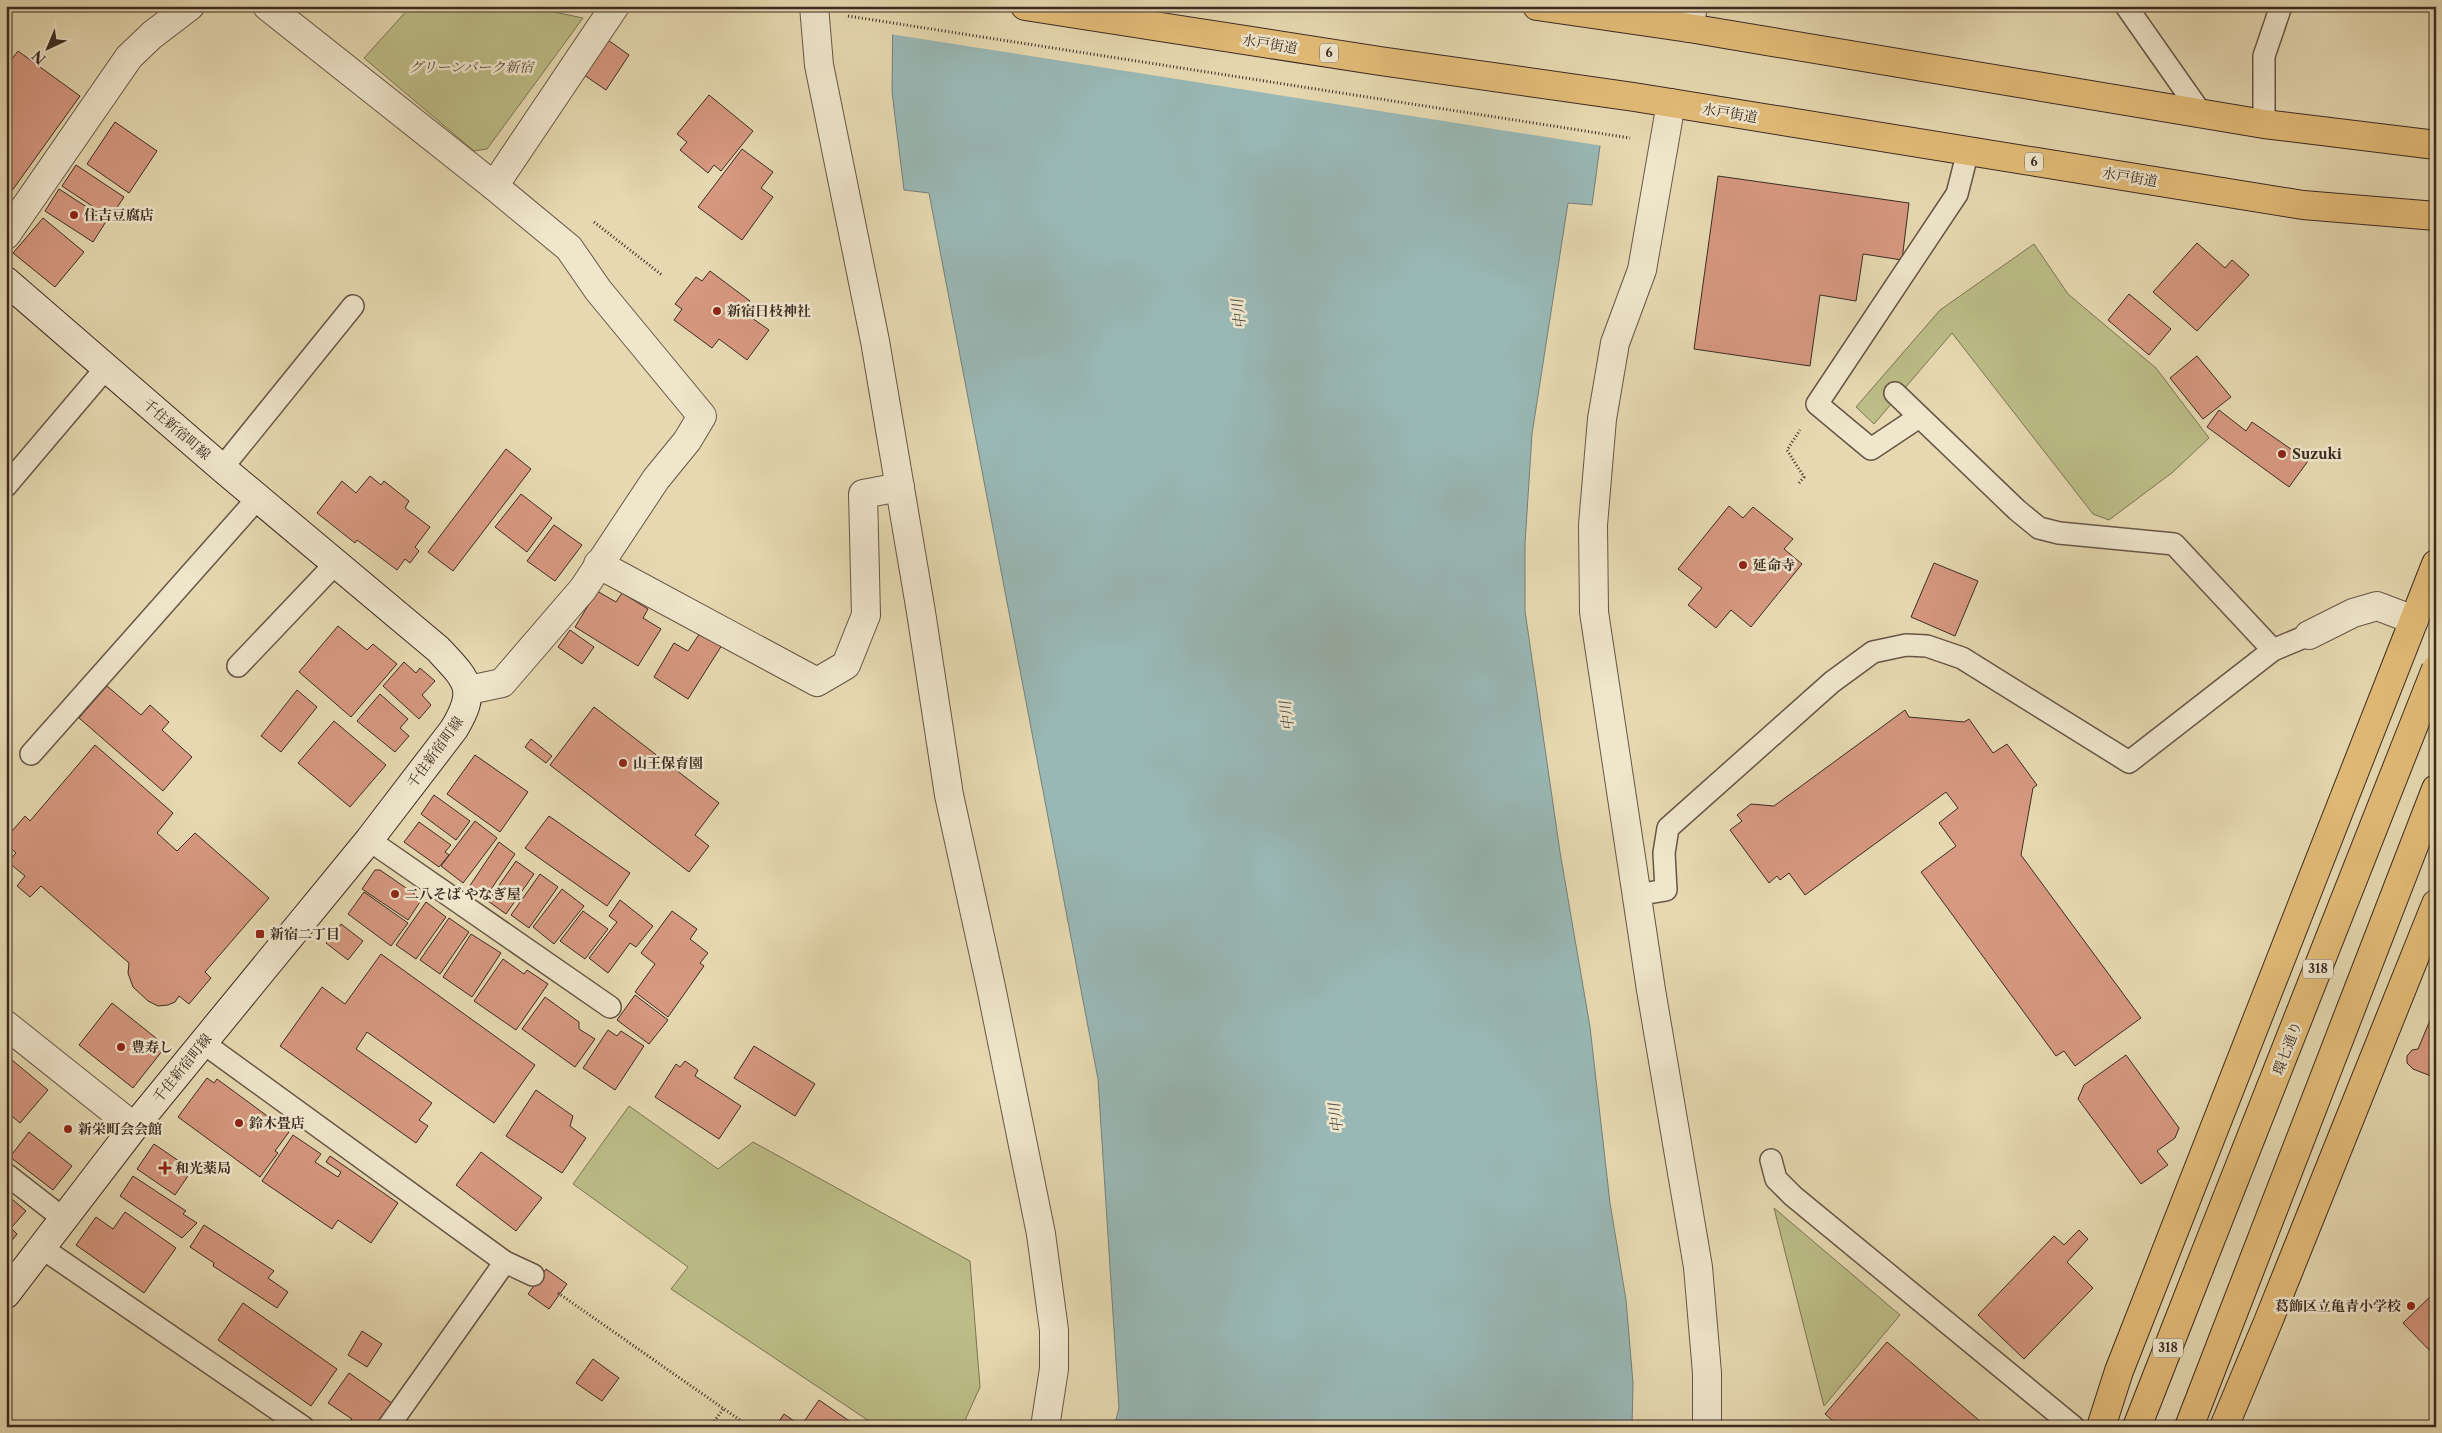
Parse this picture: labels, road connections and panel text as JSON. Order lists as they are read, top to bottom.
{
  "streets": {
    "main road": [
      "水戸街道",
      "6",
      "318",
      "環七通り"
    ],
    "street": ["千住新宿町線"]
  },
  "water": ["中川"],
  "parks": ["グリーンパーク新宿"],
  "places": {
    "other": [
      "住吉豆腐店",
      "新宿日枝神社",
      "Suzuki",
      "延命寺",
      "山王保育園",
      "二八そば やなぎ屋",
      "豊寿し",
      "鈴木畳店",
      "新栄町会会館",
      "葛飾区立亀青小学校"
    ],
    "transit": ["新宿二丁目"],
    "health": ["和光薬局"]
  },
  "north": "bottom left"
}
